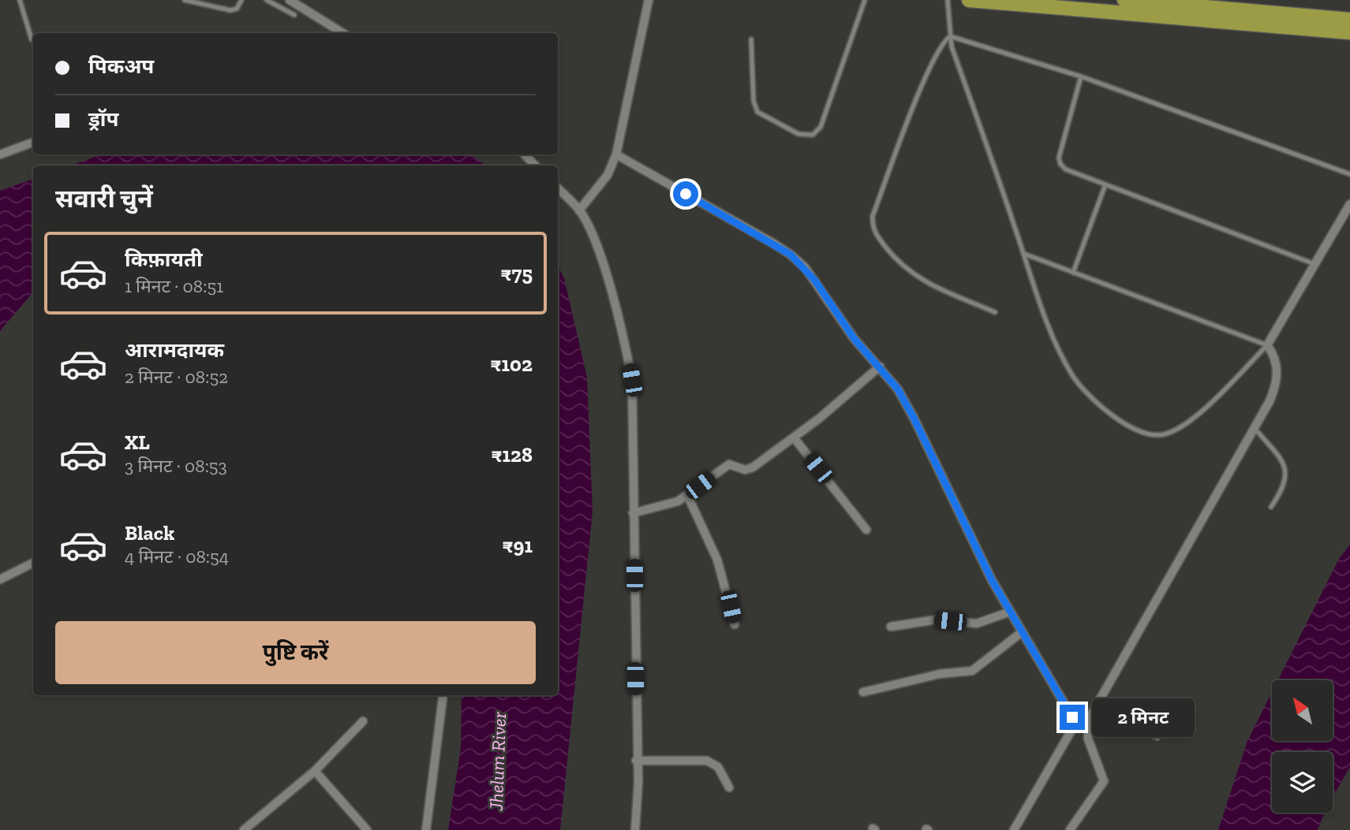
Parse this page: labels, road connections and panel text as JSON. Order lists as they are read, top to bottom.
{
  "water": ["Jhelum River"],
  "north": "top left",
  "page": {
    "banner": ["पिकअप", "ड्रॉप"],
    "heading": "सवारी चुनें",
    "list": [
      {
        "name": "किफ़ायती",
        "note": "1 मिनट · 08:51",
        "value": "₹75"
      },
      {
        "name": "आरामदायक",
        "note": "2 मिनट · 08:52",
        "value": "₹102"
      },
      {
        "name": "XL",
        "note": "3 मिनट · 08:53",
        "value": "₹128"
      },
      {
        "name": "Black",
        "note": "4 मिनट · 08:54",
        "value": "₹91"
      }
    ],
    "buttons": "पुष्टि करें",
    "bubble": "2 मिनट"
  }
}
